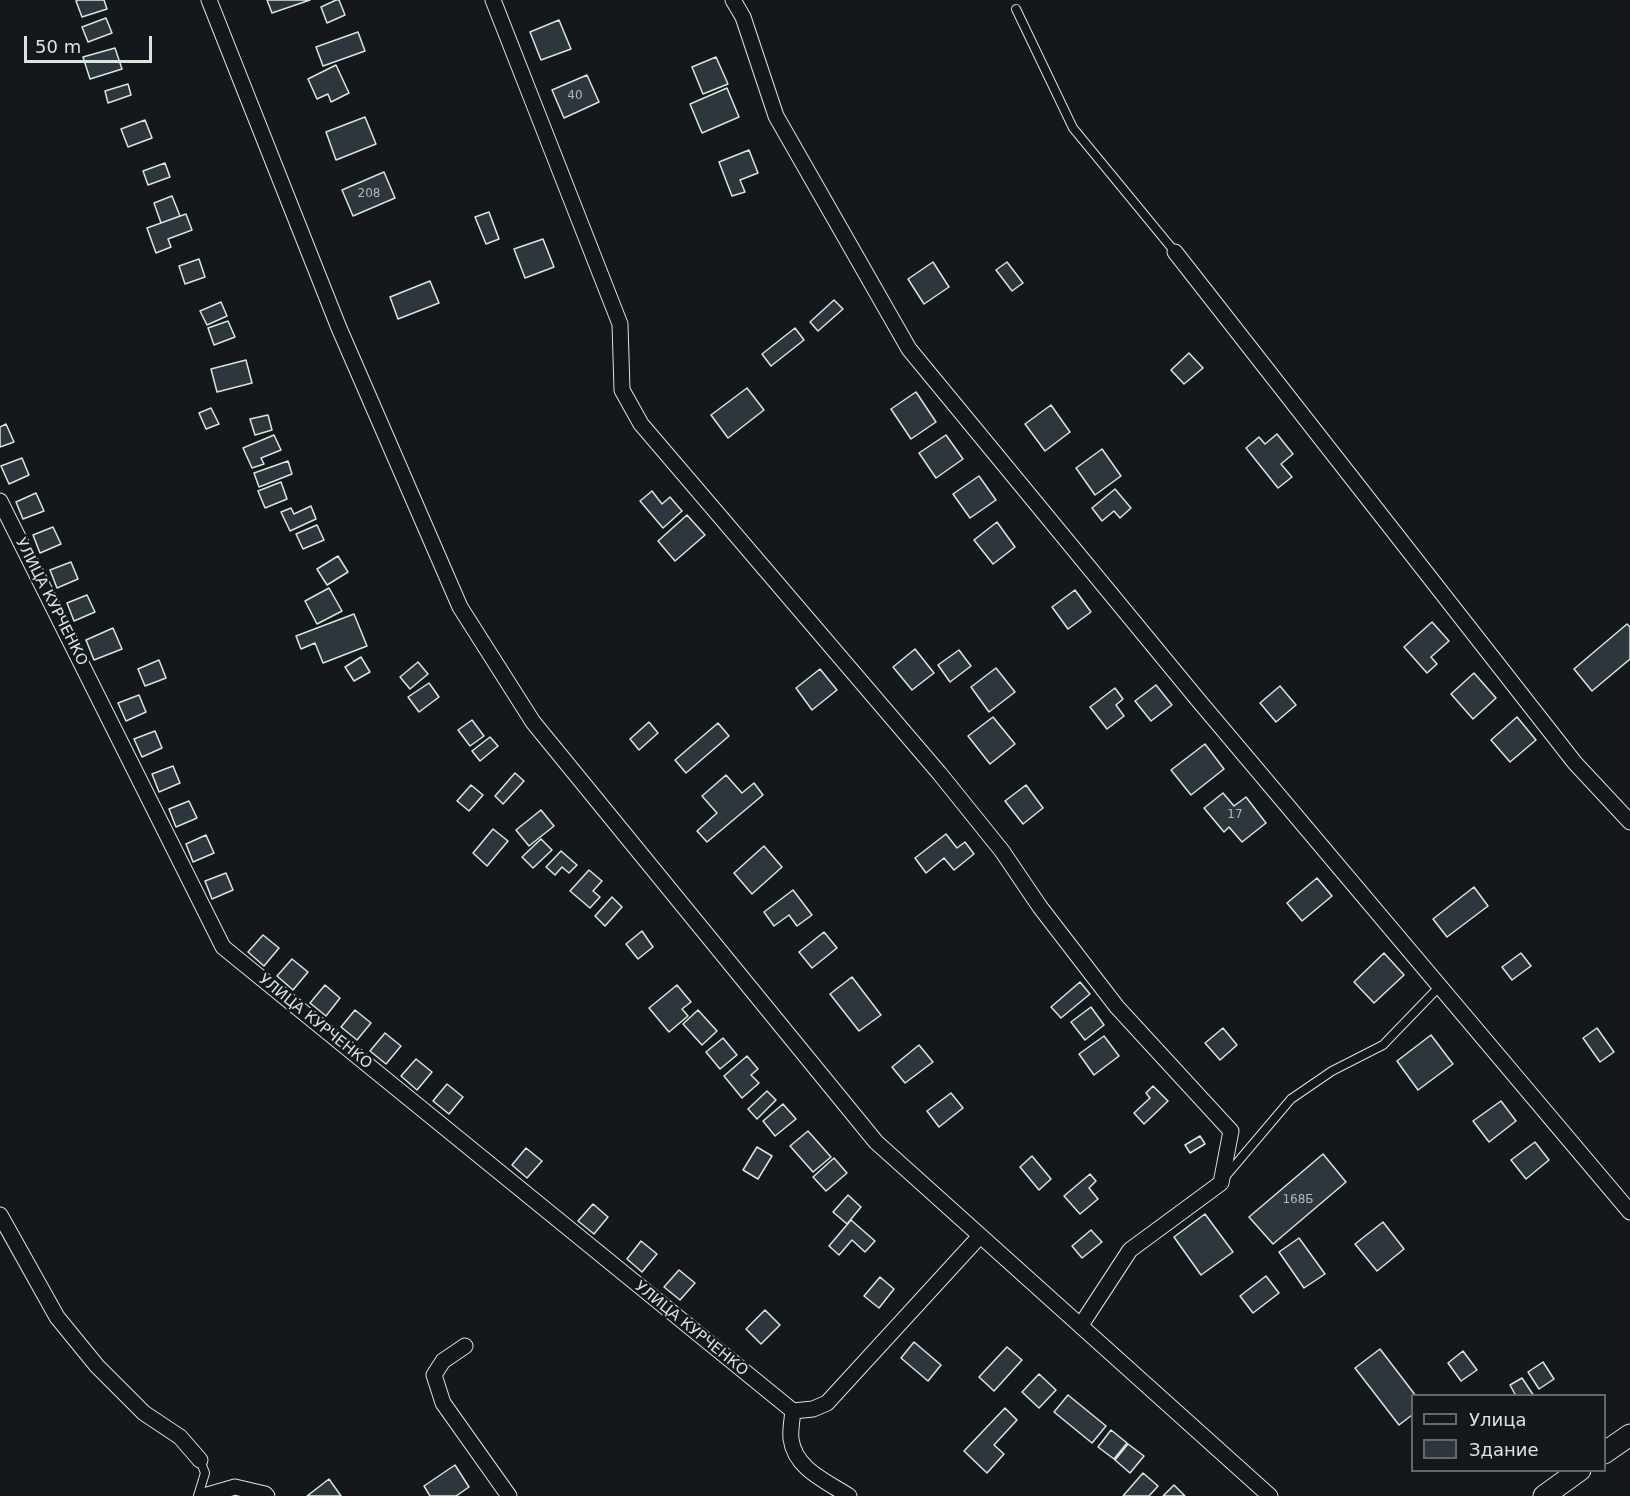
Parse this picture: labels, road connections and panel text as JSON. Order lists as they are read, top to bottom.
{
  "streets": {
    "street": ["УЛИЦА КУРЧЕНКО"]
  },
  "house_numbers": [
    "40",
    "208",
    "17",
    "168Б"
  ],
  "legend": ["Улица", "Здание"],
  "scale_bar": "50 m"
}
